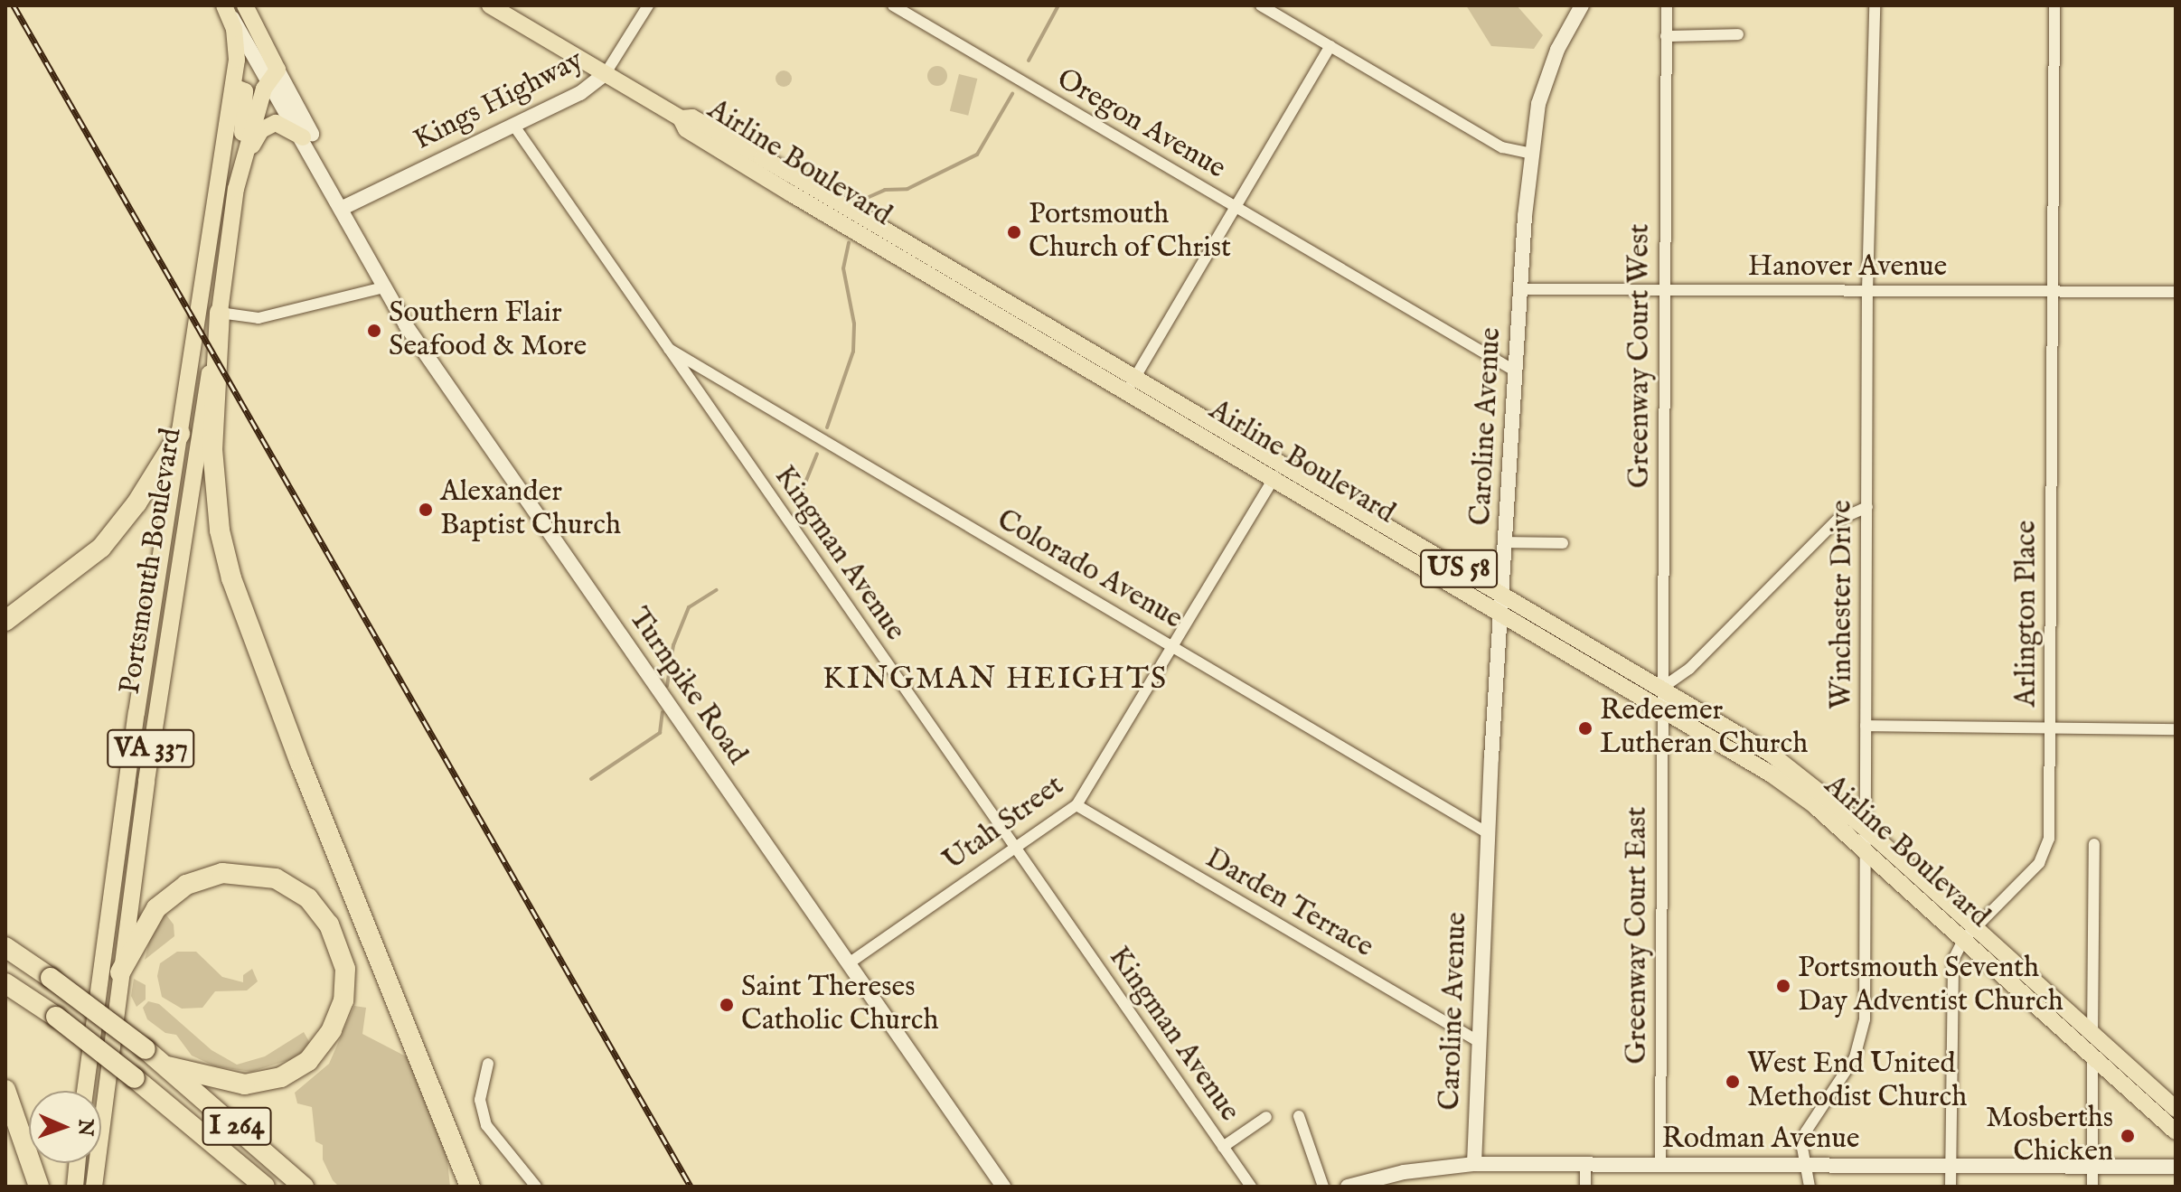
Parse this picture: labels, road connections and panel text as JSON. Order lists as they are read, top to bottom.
{
  "streets": {
    "highway": ["I 264"],
    "main road": [
      "Airline Boulevard",
      "Portsmouth Boulevard",
      "US 58",
      "VA 337"
    ],
    "street": [
      "Kings Highway",
      "Oregon Avenue",
      "Hanover Avenue",
      "Greenway Court West",
      "Caroline Avenue",
      "Kingman Avenue",
      "Colorado Avenue",
      "Winchester Drive",
      "Arlington Place",
      "Turnpike Road",
      "Utah Street",
      "Darden Terrace",
      "Greenway Court East",
      "Rodman Avenue"
    ]
  },
  "crossings": [
    ["Kings Highway", "Airline Boulevard"],
    ["Kings Highway", "Kingman Avenue"],
    ["Kings Highway", "Turnpike Road"],
    ["Oregon Avenue", "Caroline Avenue"],
    ["Airline Boulevard", "Greenway Court West"],
    ["Airline Boulevard", "Caroline Avenue"],
    ["Airline Boulevard", "Winchester Drive"],
    ["Airline Boulevard", "Arlington Place"],
    ["Airline Boulevard", "Utah Street"],
    ["Airline Boulevard", "Greenway Court East"],
    ["Hanover Avenue", "Greenway Court West"],
    ["Hanover Avenue", "Caroline Avenue"],
    ["Hanover Avenue", "Winchester Drive"],
    ["Hanover Avenue", "Arlington Place"],
    ["Greenway Court West", "Greenway Court East"],
    ["Caroline Avenue", "Colorado Avenue"],
    ["Caroline Avenue", "Darden Terrace"],
    ["Caroline Avenue", "Rodman Avenue"],
    ["Kingman Avenue", "Colorado Avenue"],
    ["Kingman Avenue", "Utah Street"],
    ["Portsmouth Boulevard", "Turnpike Road"],
    ["Colorado Avenue", "Utah Street"],
    ["Winchester Drive", "Rodman Avenue"],
    ["Arlington Place", "Rodman Avenue"],
    ["Turnpike Road", "Utah Street"],
    ["Utah Street", "Darden Terrace"],
    ["Greenway Court East", "Rodman Avenue"]
  ],
  "districts": ["KINGMAN HEIGHTS"],
  "places": [
    "Portsmouth Church of Christ",
    "Southern Flair Seafood & More",
    "Alexander Baptist Church",
    "Redeemer Lutheran Church",
    "Portsmouth Seventh Day Adventist Church",
    "Saint Thereses Catholic Church",
    "West End United Methodist Church",
    "Mosberths Chicken"
  ],
  "north": "right"
}
